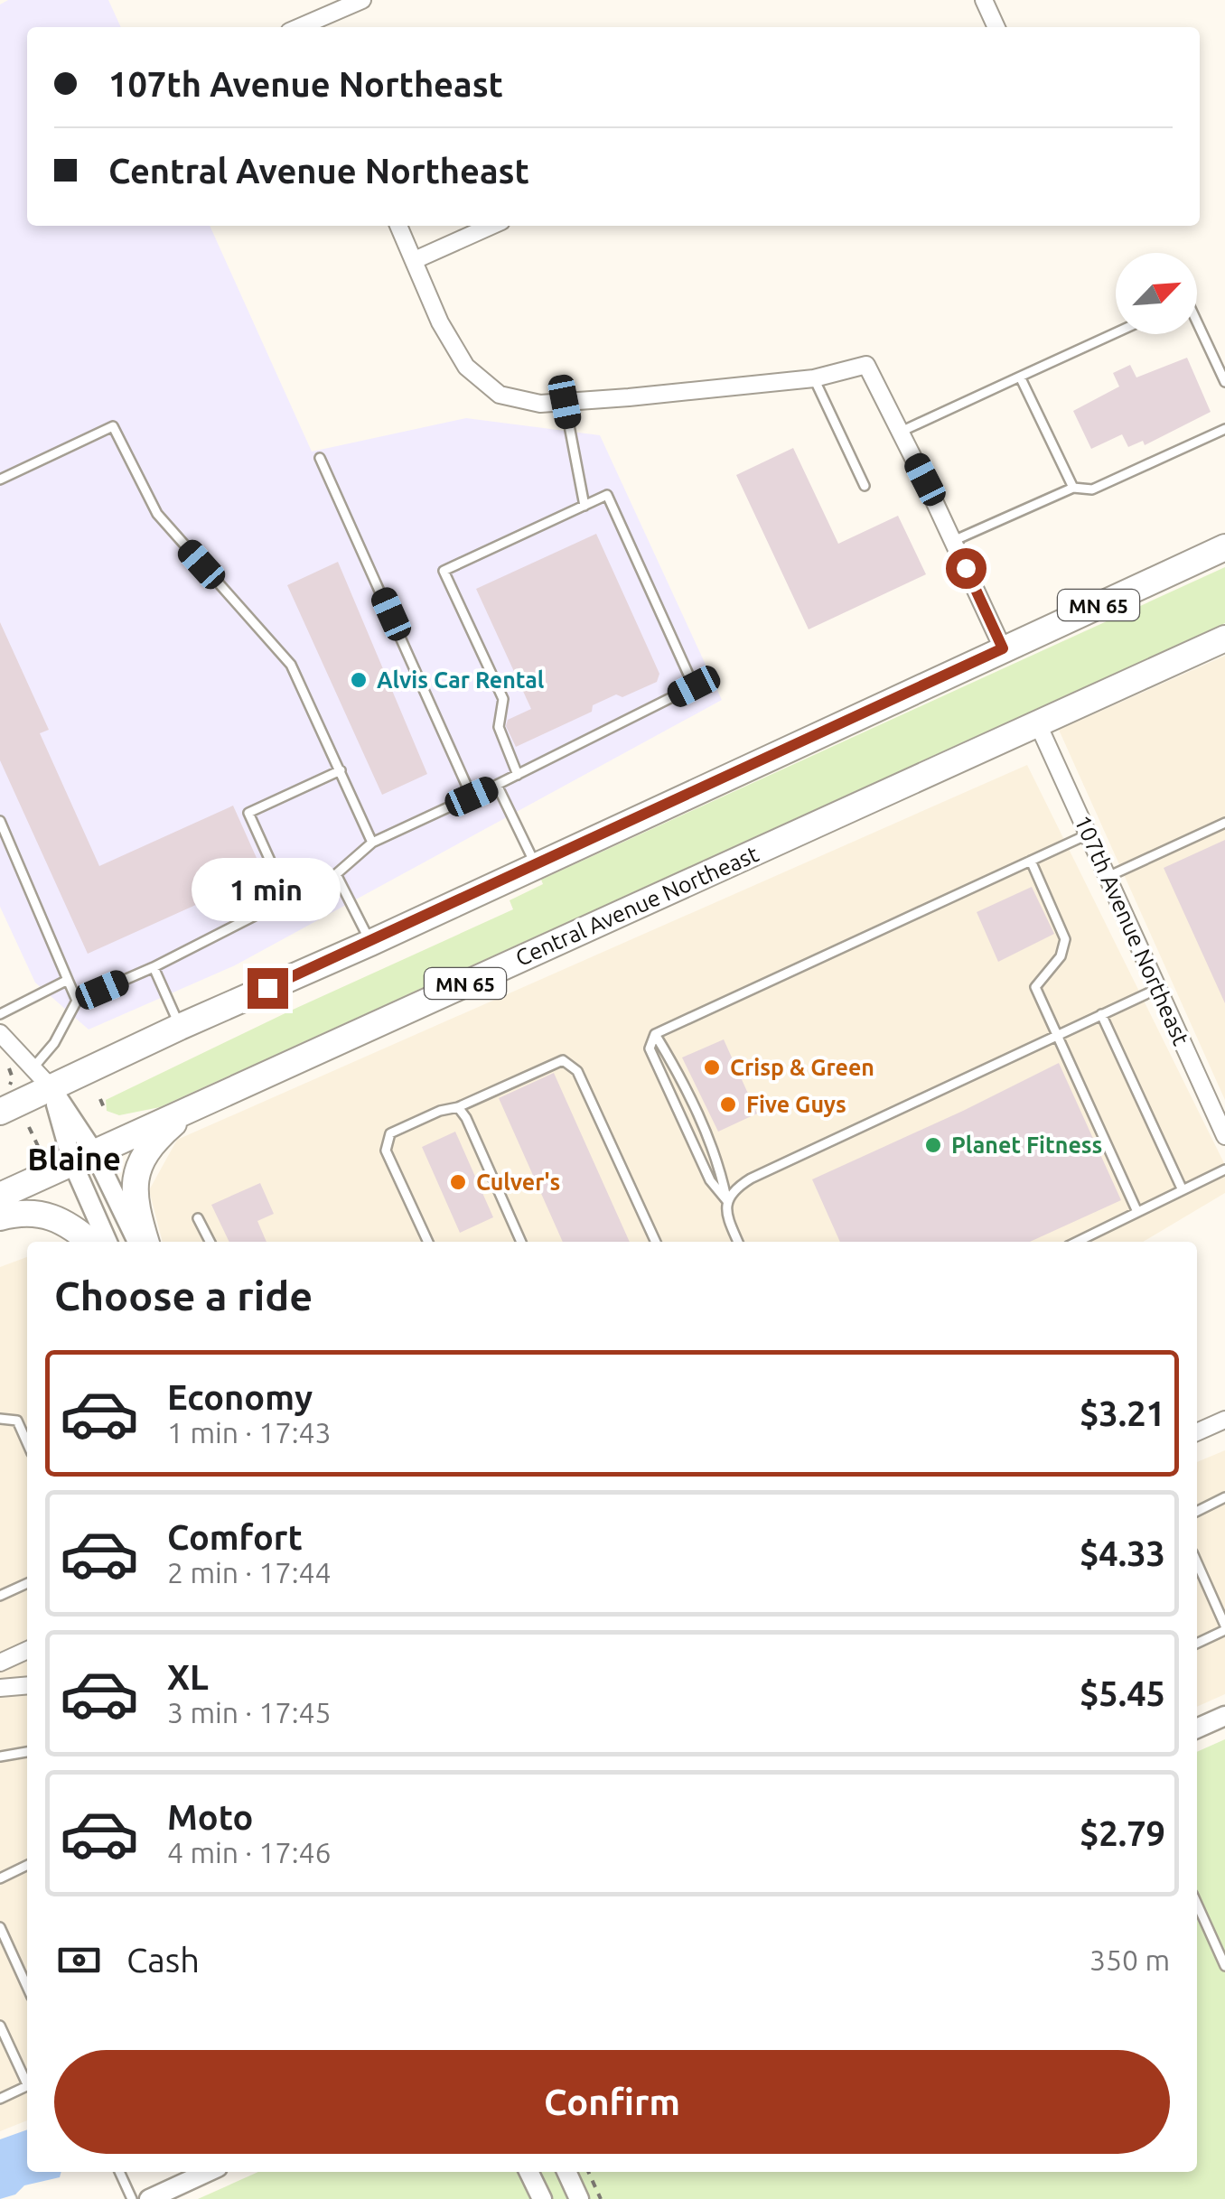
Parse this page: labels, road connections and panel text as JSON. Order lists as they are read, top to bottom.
{
  "streets": {
    "highway": ["MN 65", "Central Avenue Northeast"],
    "street": ["107th Avenue Northeast"]
  },
  "crossings": [
    ["Central Avenue Northeast", "107th Avenue Northeast"]
  ],
  "districts": ["Blaine"],
  "places": [
    "Alvis Car Rental",
    "Crisp & Green",
    "Five Guys",
    "Planet Fitness",
    "Culver's"
  ],
  "north": "top right",
  "page": {
    "banner": ["107th Avenue Northeast", "Central Avenue Northeast"],
    "bubble": "1 min",
    "heading": "Choose a ride",
    "list": [
      {
        "name": "Economy",
        "note": "1 min · 17:43",
        "value": "$3.21"
      },
      {
        "name": "Comfort",
        "note": "2 min · 17:44",
        "value": "$4.33"
      },
      {
        "name": "XL",
        "note": "3 min · 17:45",
        "value": "$5.45"
      },
      {
        "name": "Moto",
        "note": "4 min · 17:46",
        "value": "$2.79"
      }
    ],
    "pay": ["Cash", "350 m"],
    "buttons": "Confirm"
  }
}
